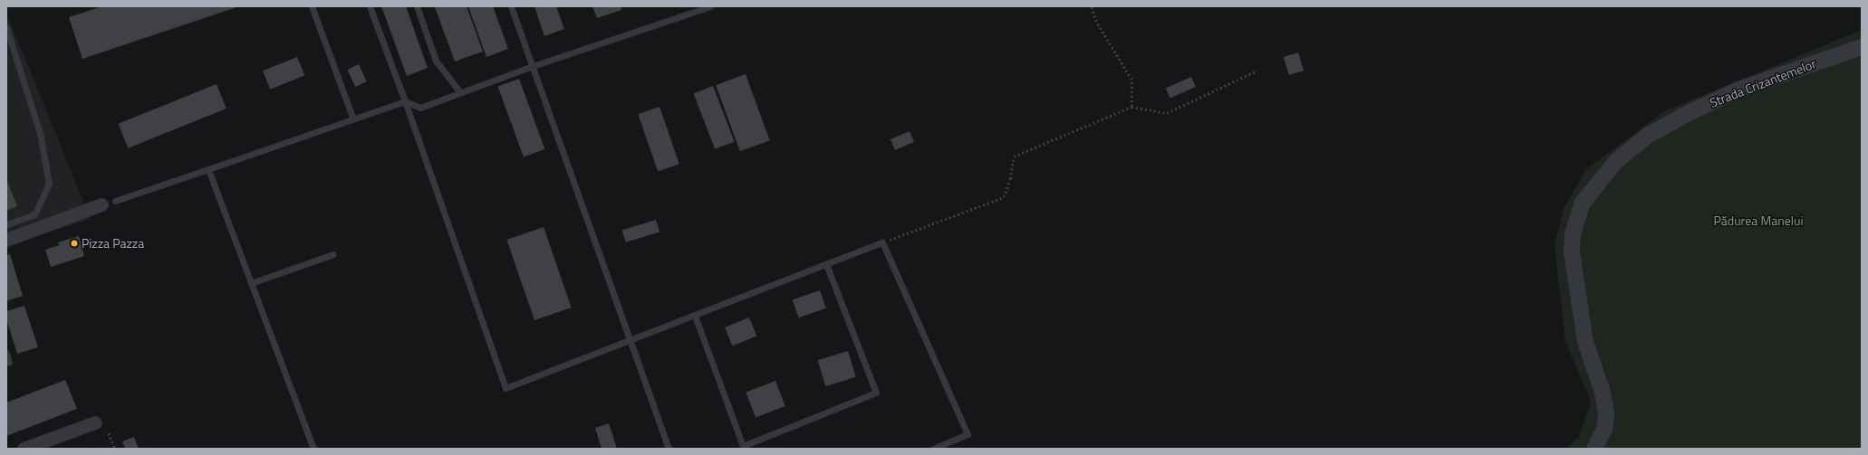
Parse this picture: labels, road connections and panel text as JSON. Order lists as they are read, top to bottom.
{
  "streets": {
    "street": ["Strada Crizantemelor"]
  },
  "parks": ["Pădurea Manelui"],
  "places": ["Pizza Pazza"]
}
